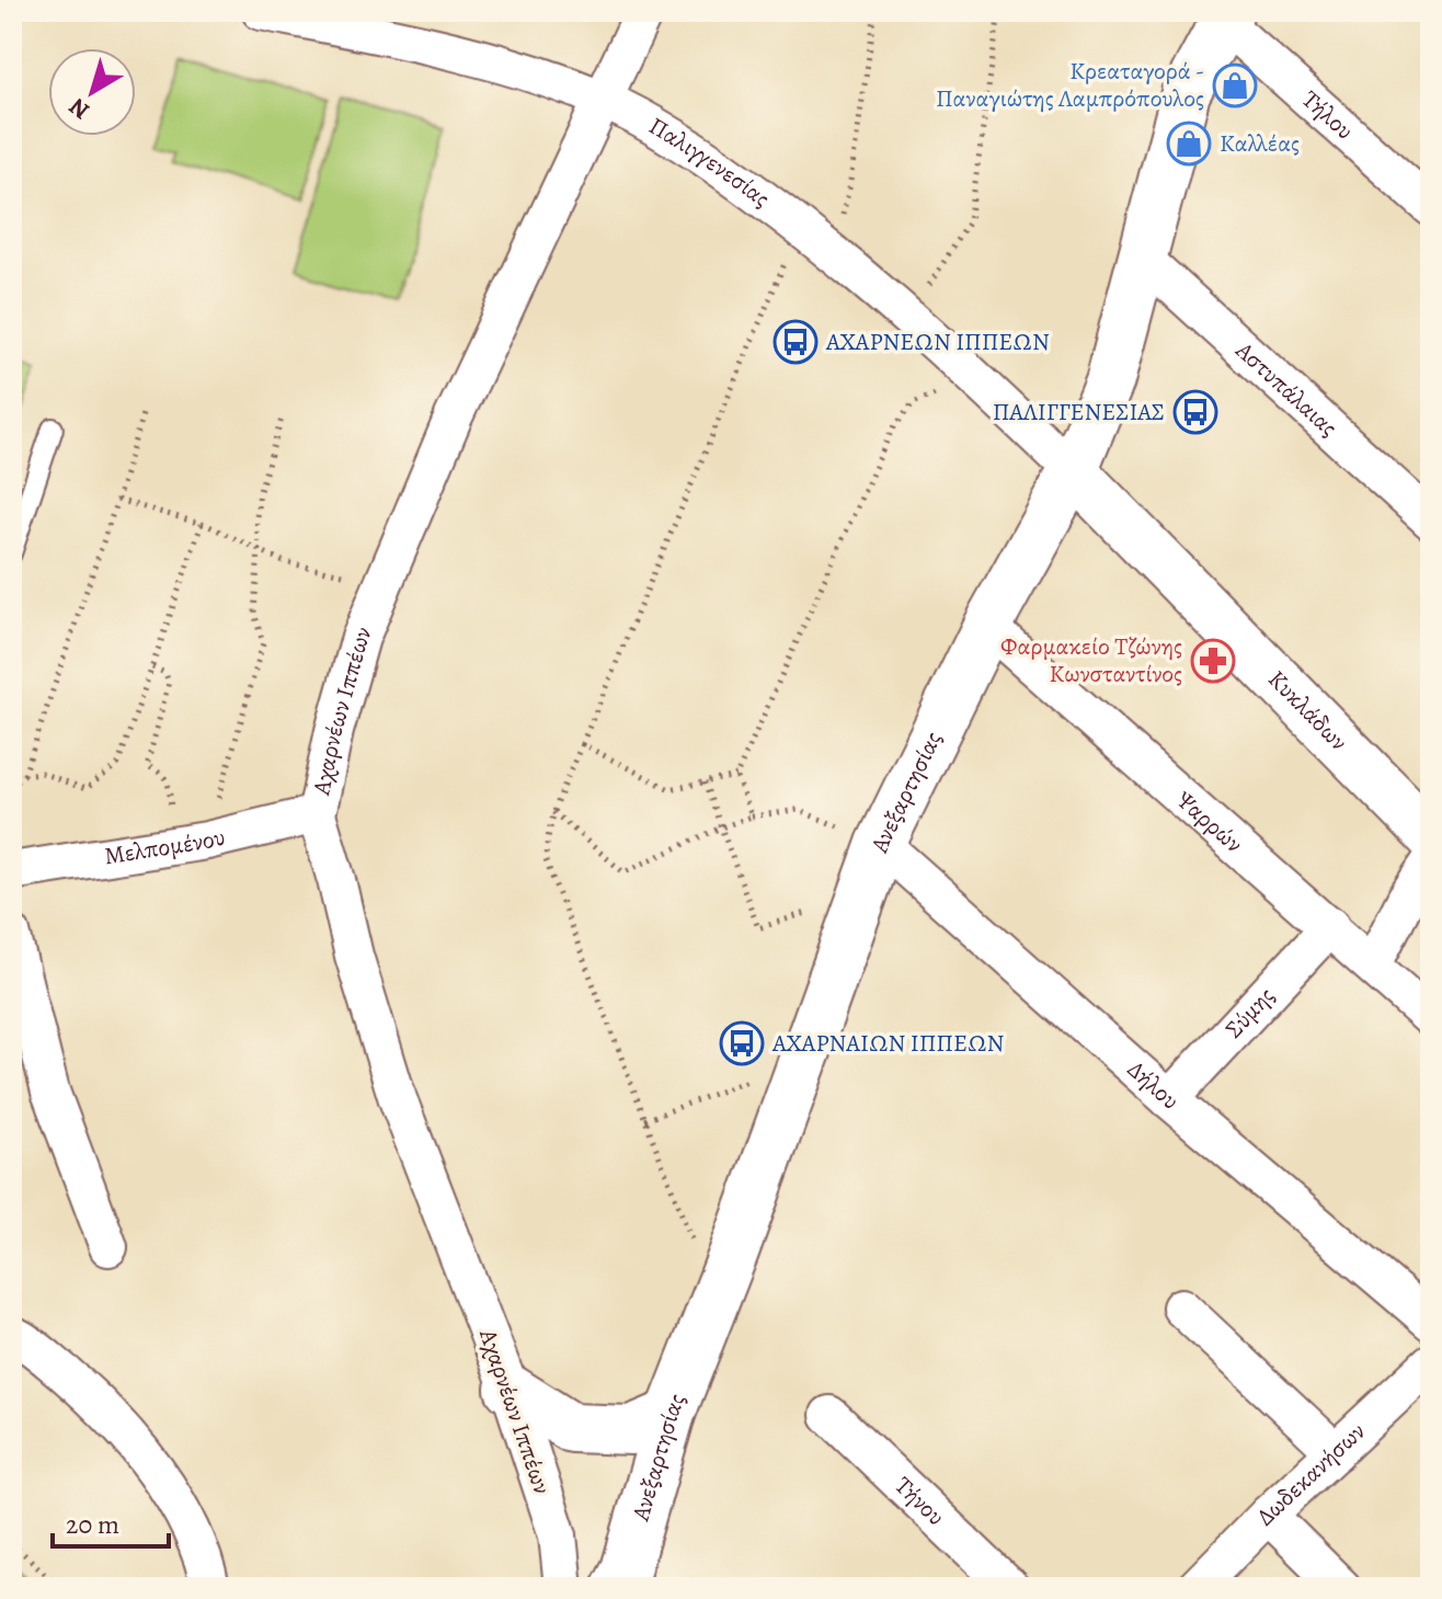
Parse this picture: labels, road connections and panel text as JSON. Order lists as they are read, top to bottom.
{
  "streets": {
    "street": [
      "Τήλου",
      "Παλιγγενεσίας",
      "Αστυπάλαιας",
      "Κυκλάδων",
      "Αχαρνέων Ιππέων",
      "Ανεξαρτησίας",
      "Ψαρρών",
      "Μελπομένου",
      "Σύμης",
      "Δήλου",
      "Δωδεκανήσων",
      "Τήνου"
    ]
  },
  "crossings": [
    ["Τήλου", "Ανεξαρτησίας"],
    ["Παλιγγενεσίας", "Κυκλάδων"],
    ["Παλιγγενεσίας", "Αχαρνέων Ιππέων"],
    ["Παλιγγενεσίας", "Ανεξαρτησίας"],
    ["Αστυπάλαιας", "Ανεξαρτησίας"],
    ["Κυκλάδων", "Ανεξαρτησίας"],
    ["Αχαρνέων Ιππέων", "Μελπομένου"],
    ["Ανεξαρτησίας", "Ψαρρών"],
    ["Ανεξαρτησίας", "Δήλου"],
    ["Ψαρρών", "Σύμης"],
    ["Σύμης", "Δήλου"]
  ],
  "places": {
    "shop": ["Κρεαταγορά - Παναγιώτης Λαμπρόπουλος", "Καλλέας"],
    "bus stop": ["ΑΧΑΡΝΕΩΝ ΙΠΠΕΩΝ", "ΠΑΛΙΓΓΕΝΕΣΙΑΣ", "ΑΧΑΡΝΑΙΩΝ ΙΠΠΕΩΝ"],
    "pharmacy": ["Φαρμακείο Τζώνης Κωνσταντίνος"]
  },
  "scale_bar": "20 m",
  "north": "bottom left"
}
